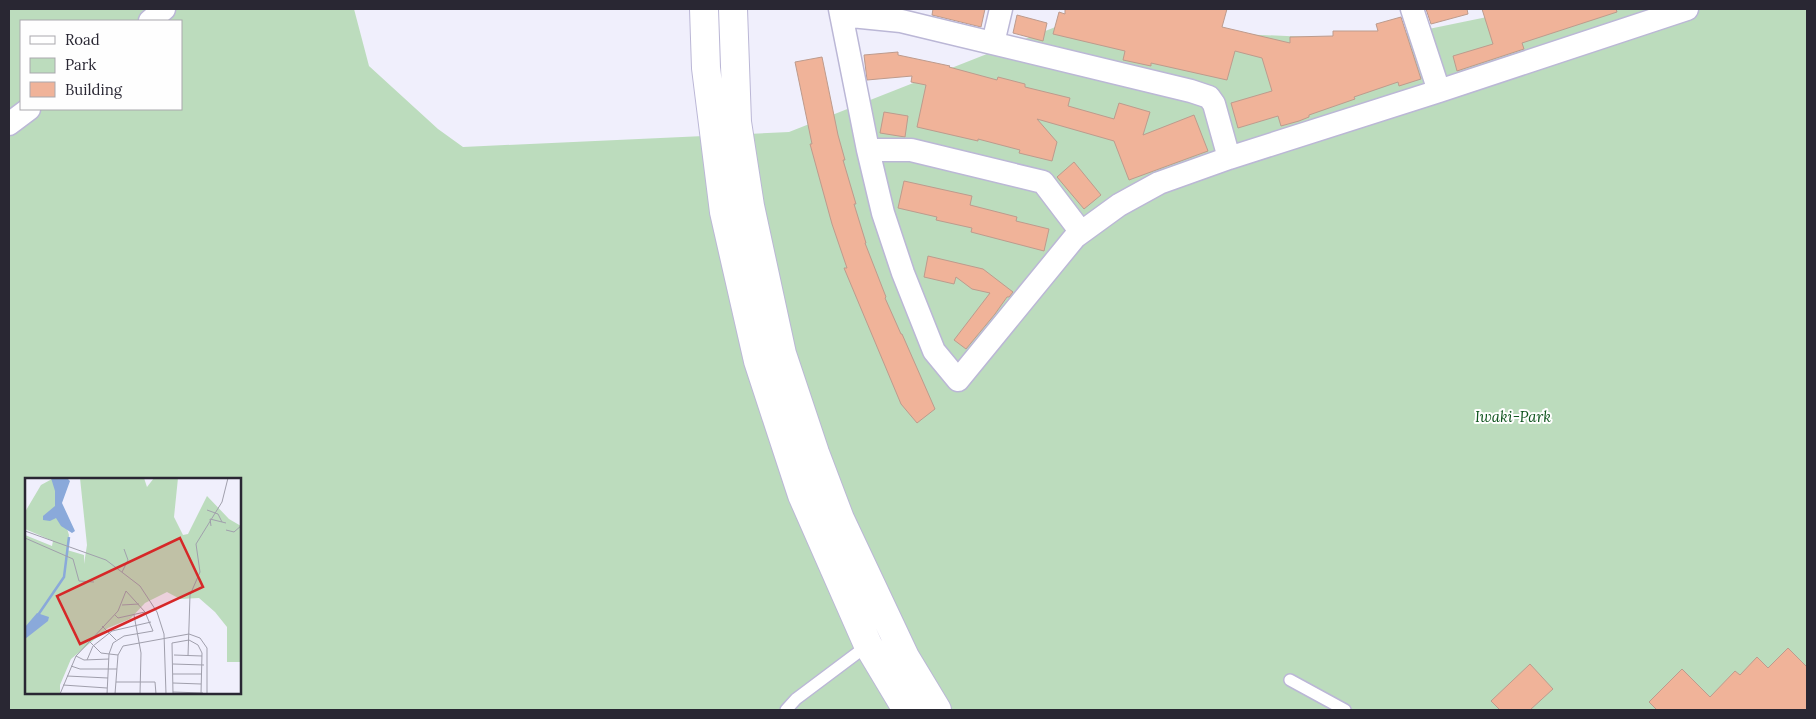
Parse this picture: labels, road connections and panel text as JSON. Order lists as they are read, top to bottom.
{
  "parks": ["Iwaki-Park"],
  "legend": ["Road", "Park", "Building"]
}
